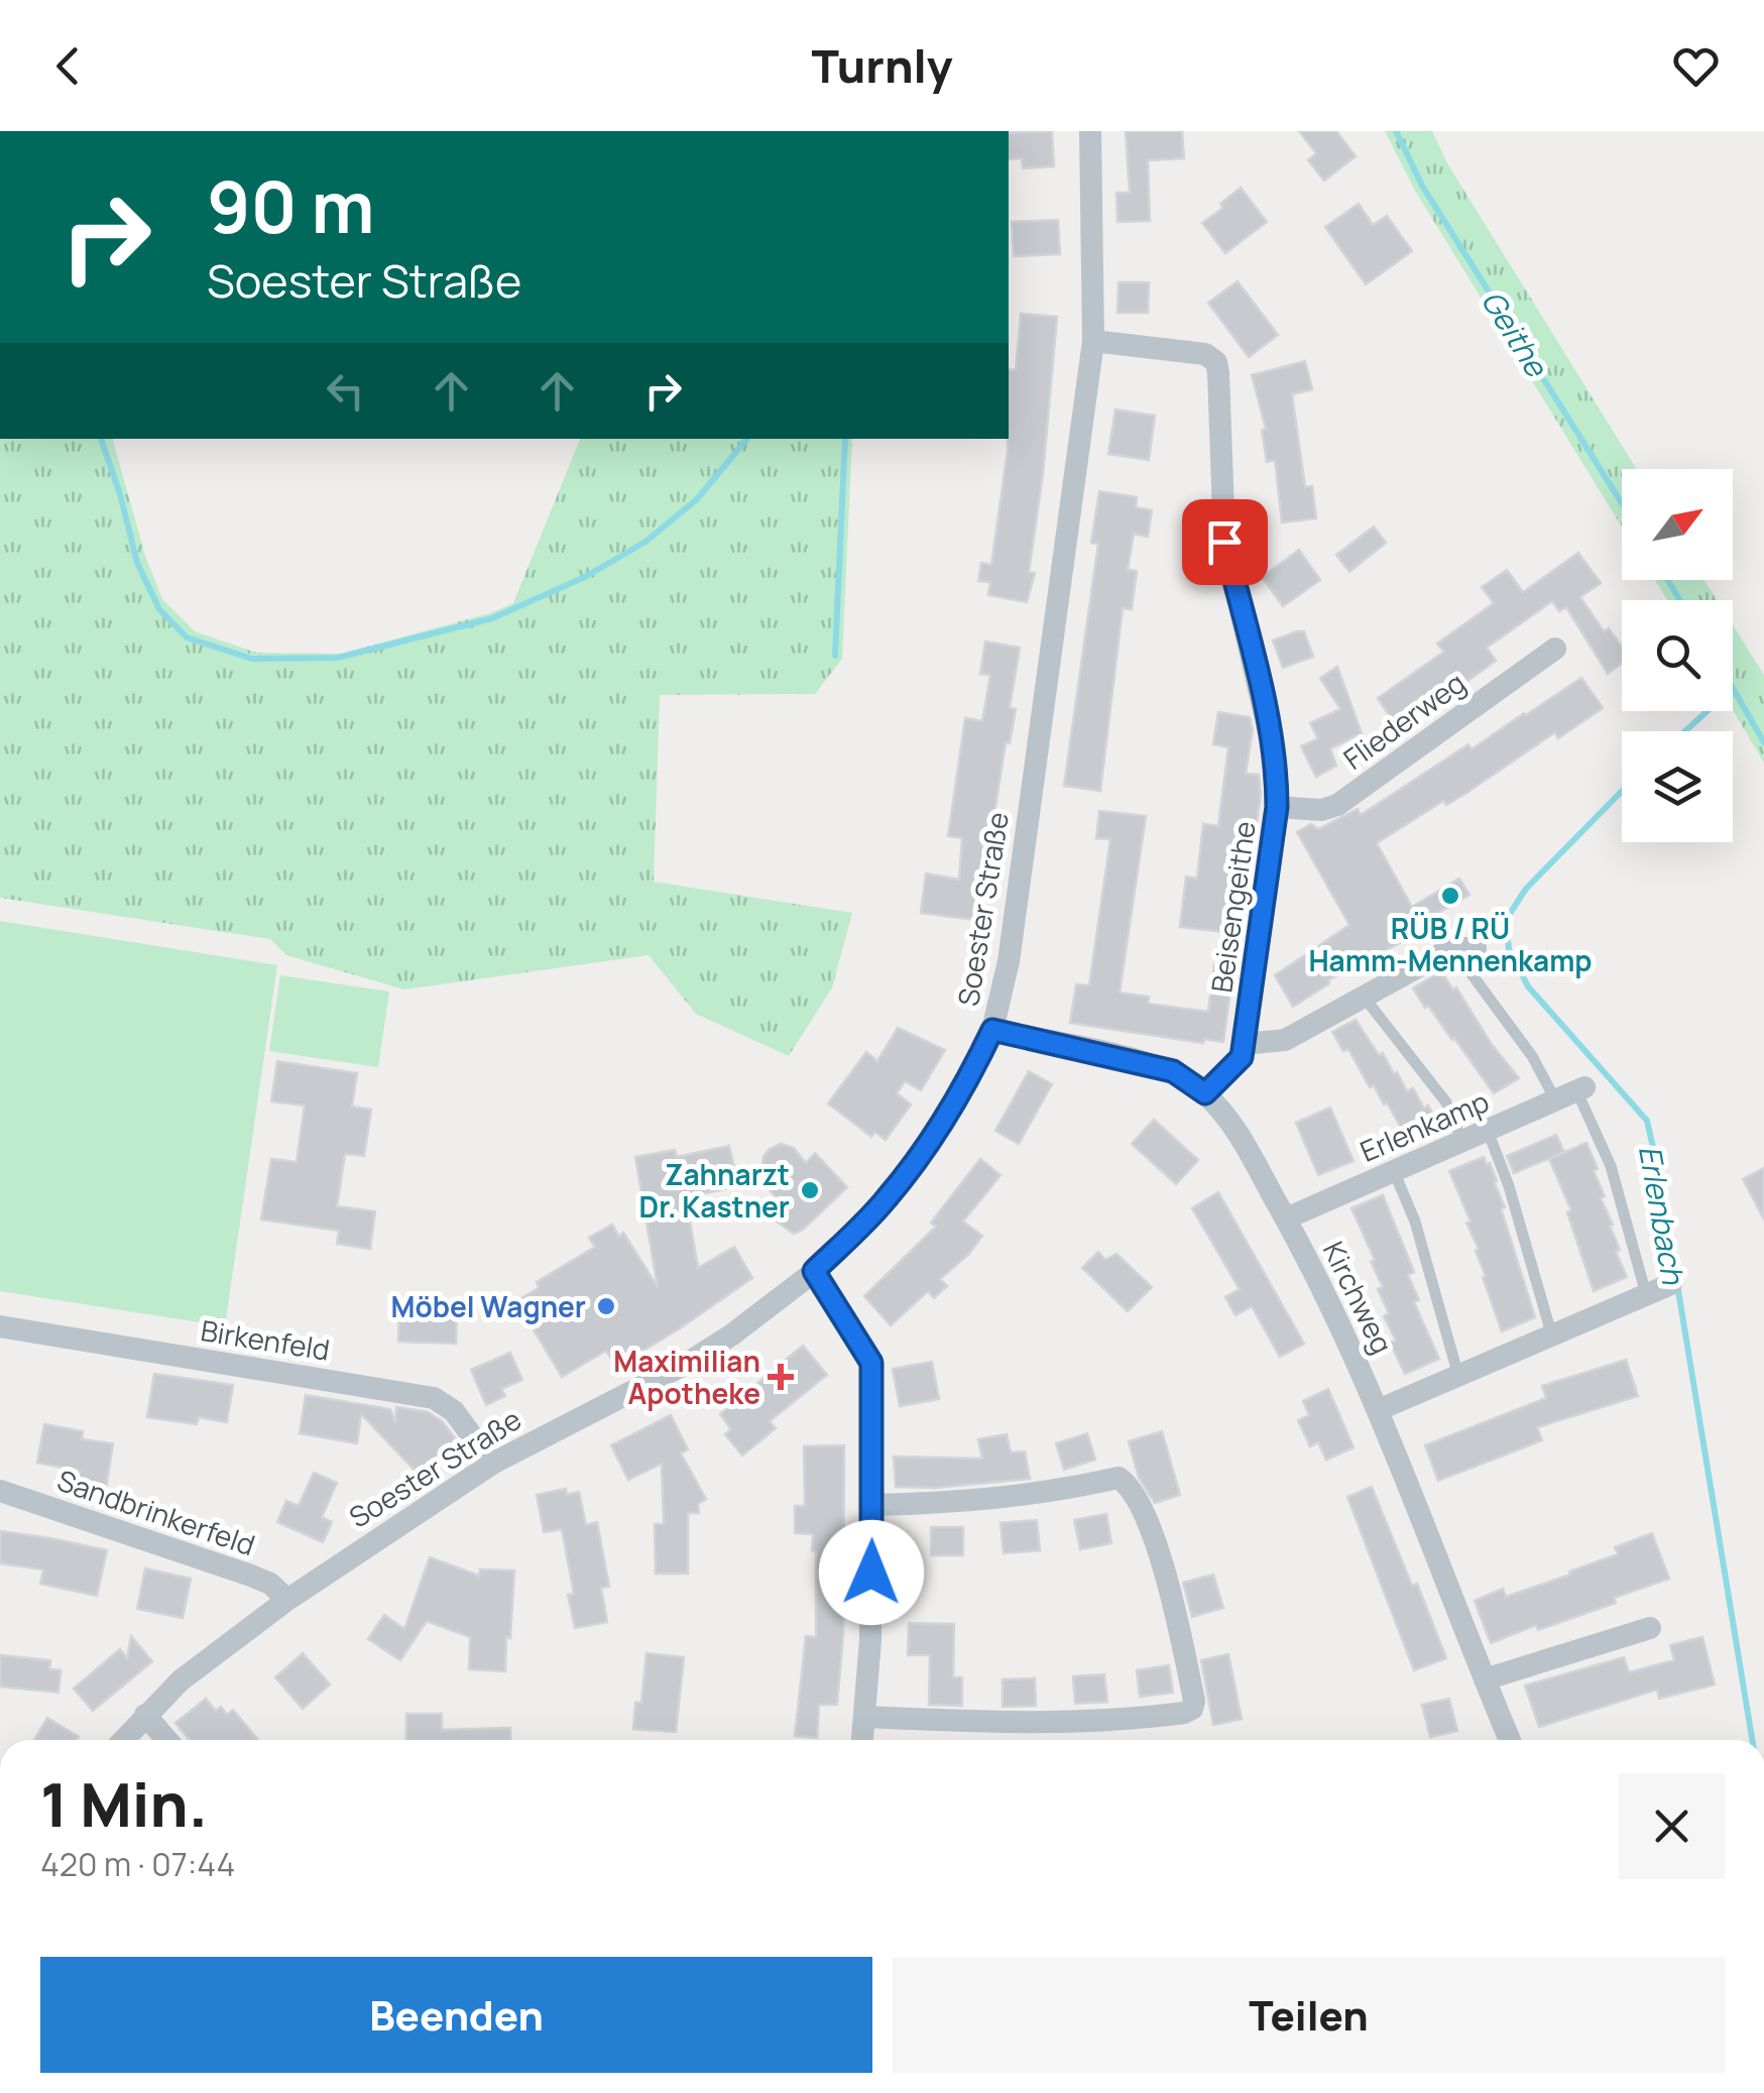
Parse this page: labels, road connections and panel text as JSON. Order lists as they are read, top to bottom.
{
  "streets": {
    "street": [
      "Fliederweg",
      "Beisengeithe",
      "Soester Straße",
      "Erlenkamp",
      "Kirchweg",
      "Birkenfeld",
      "Sandbrinkerfeld"
    ]
  },
  "crossings": [
    ["Fliederweg", "Beisengeithe"],
    ["Beisengeithe", "Soester Straße"],
    ["Beisengeithe", "Kirchweg"],
    ["Soester Straße", "Kirchweg"],
    ["Soester Straße", "Birkenfeld"],
    ["Soester Straße", "Sandbrinkerfeld"],
    ["Erlenkamp", "Kirchweg"]
  ],
  "water": ["Geithe", "Erlenbach"],
  "places": {
    "other": ["RÜB / RÜ Hamm-Mennenkamp", "Zahnarzt Dr. Kastner", "Möbel Wagner"],
    "health": ["Maximilian Apotheke"]
  },
  "north": "top right",
  "page": {
    "header": "Turnly",
    "turn": ["90 m", "Soester Straße"],
    "heading": ["1 Min.", "420 m · 07:44"],
    "buttons": ["Beenden", "Teilen"]
  }
}
